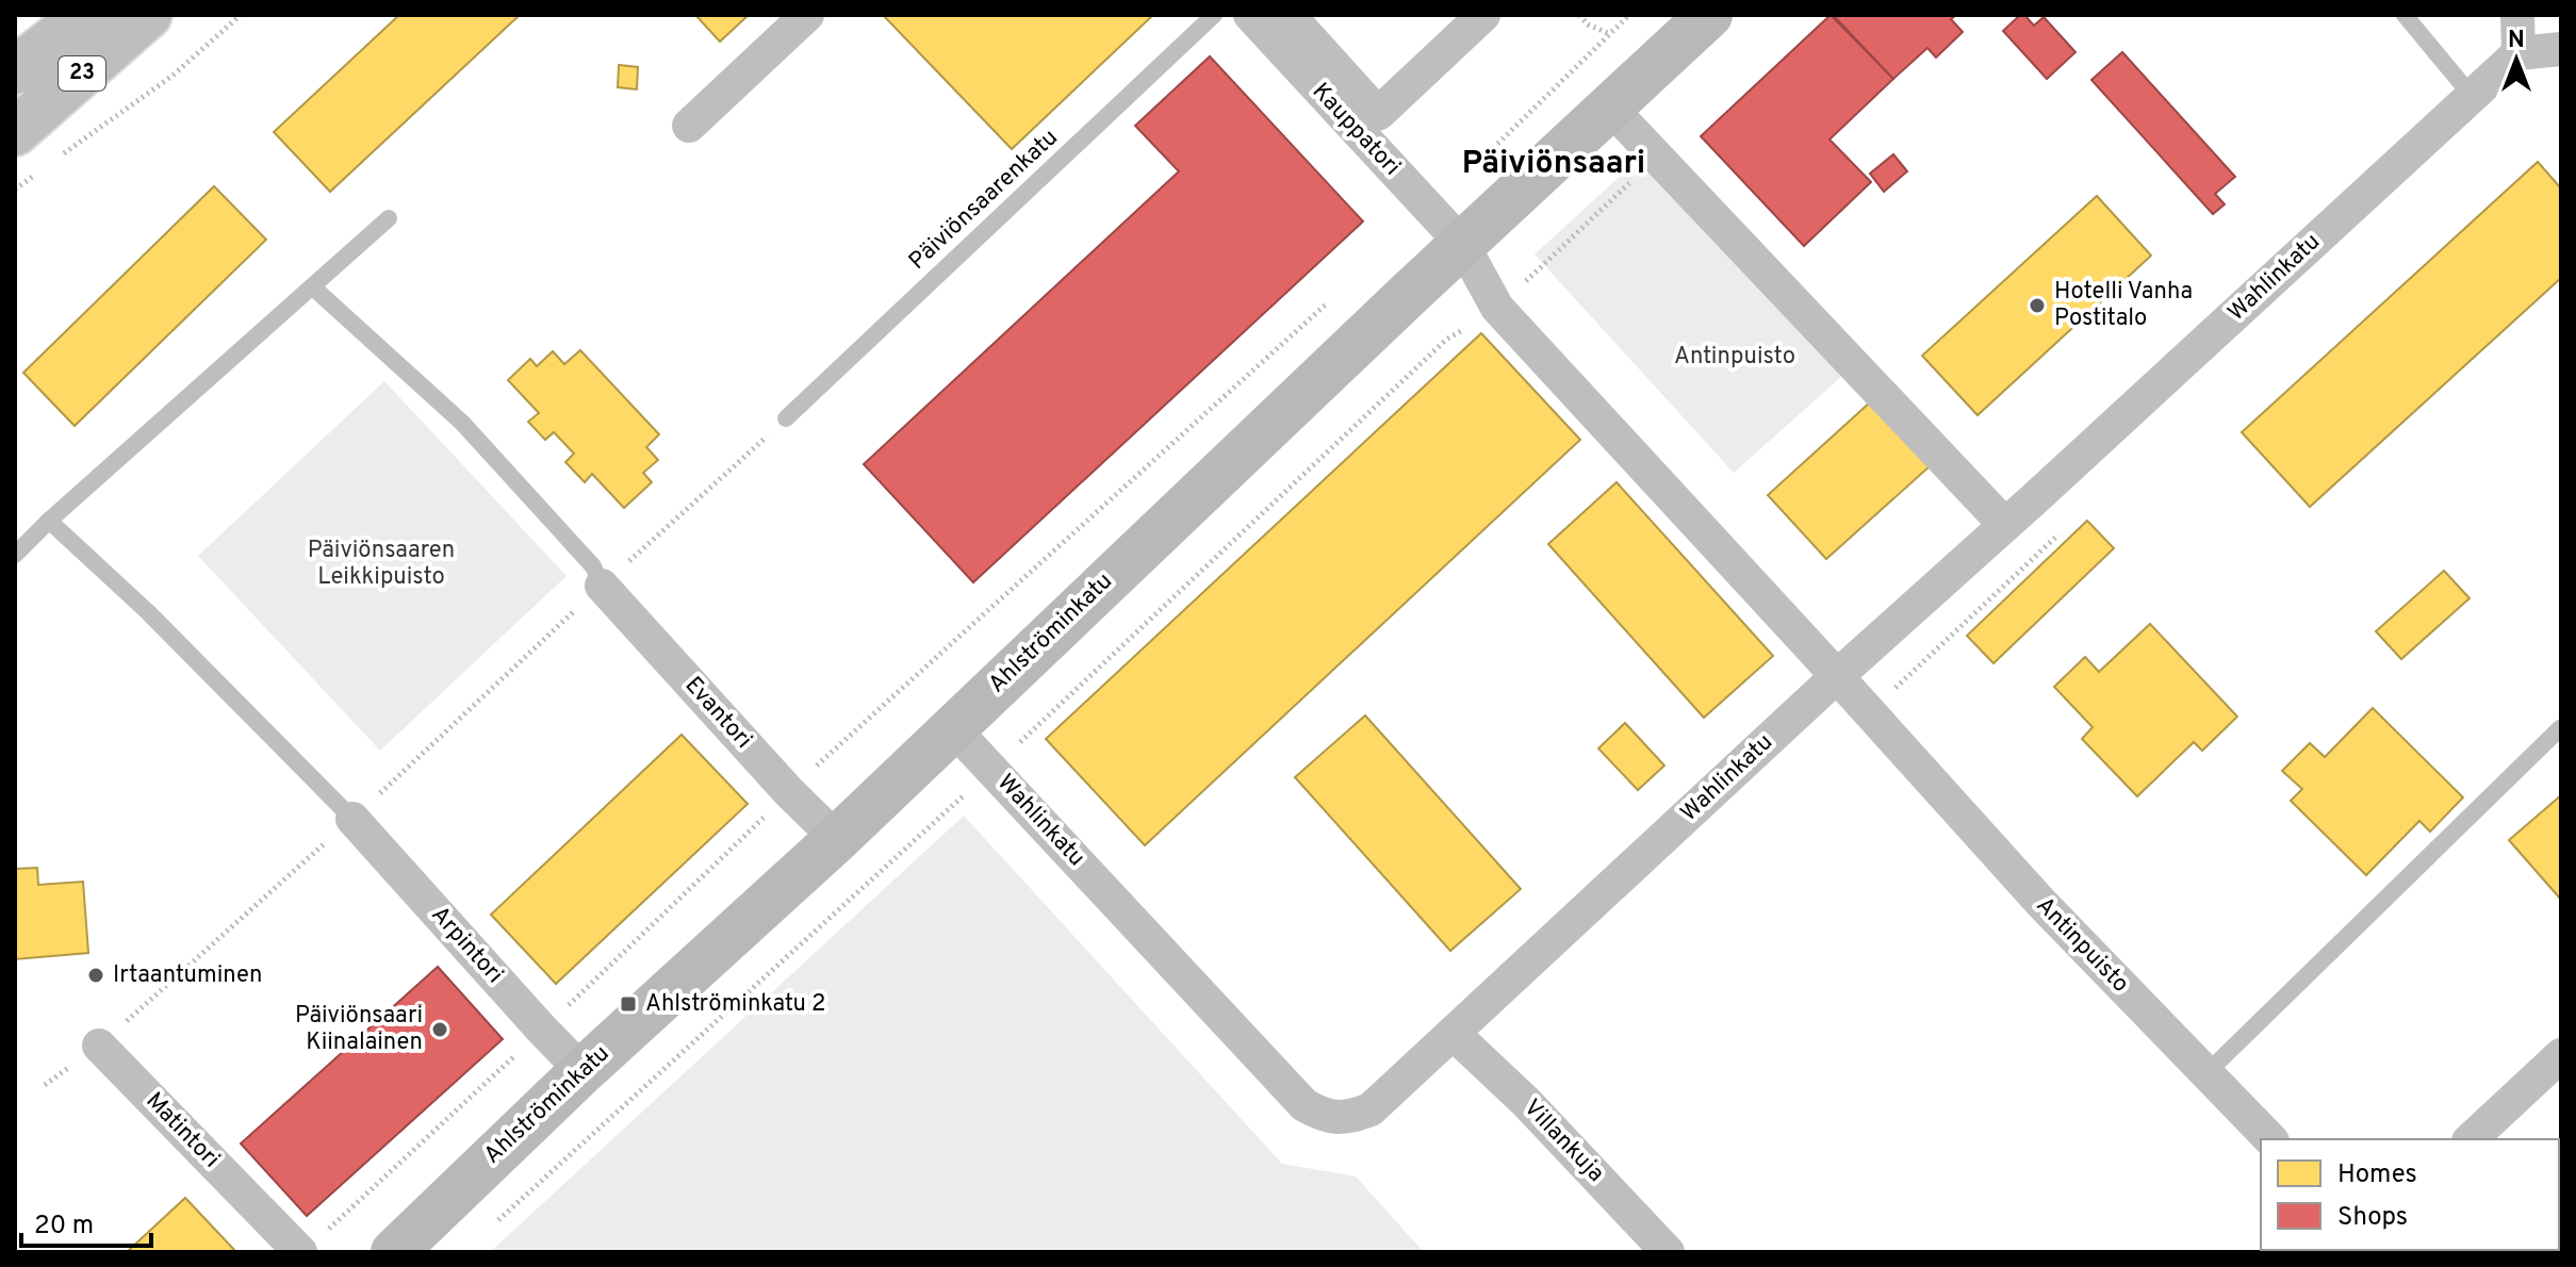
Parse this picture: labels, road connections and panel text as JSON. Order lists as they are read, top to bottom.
{
  "streets": {
    "highway": ["23"],
    "street": [
      "Kauppatori",
      "Wahlinkatu",
      "Ahlströminkatu",
      "Evantori",
      "Arpintori",
      "Antinpuisto",
      "Matintori",
      "Villankuja"
    ],
    "lane": ["Päiviönsaarenkatu"]
  },
  "crossings": [
    ["Kauppatori", "Ahlströminkatu"],
    ["Kauppatori", "Antinpuisto"],
    ["Wahlinkatu", "Ahlströminkatu"],
    ["Wahlinkatu", "Antinpuisto"],
    ["Wahlinkatu", "Villankuja"],
    ["Ahlströminkatu", "Evantori"],
    ["Ahlströminkatu", "Arpintori"],
    ["Ahlströminkatu", "Antinpuisto"]
  ],
  "districts": ["Päiviönsaari"],
  "parks": ["Antinpuisto", "Päiviönsaaren Leikkipuisto"],
  "places": {
    "other": ["Hotelli Vanha Postitalo", "Irtaantuminen", "Päiviönsaari Kiinalainen"],
    "transit": ["Ahlströminkatu 2"]
  },
  "legend": ["Homes", "Shops"],
  "scale_bar": "20 m",
  "north": "top"
}
